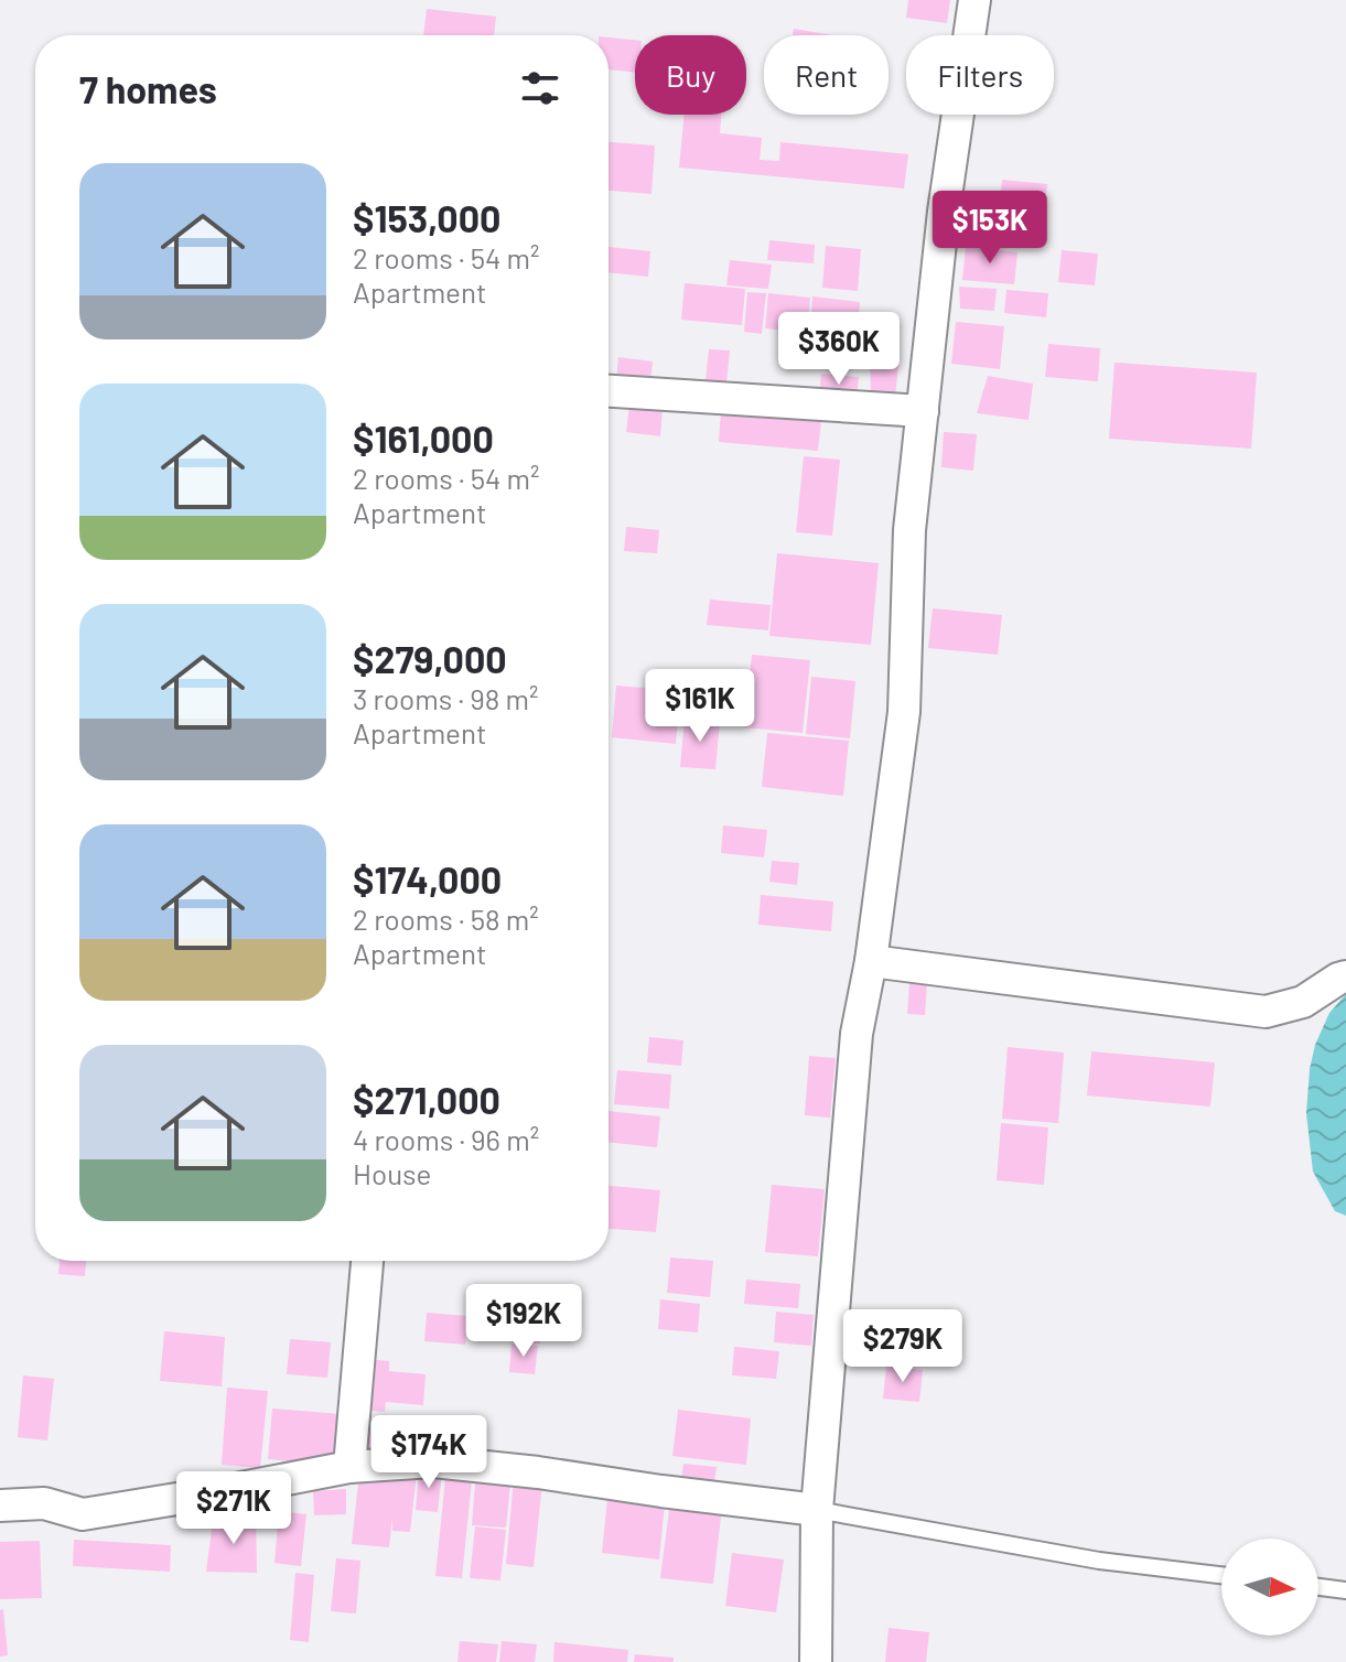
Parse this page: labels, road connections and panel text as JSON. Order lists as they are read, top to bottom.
{
  "north": "right",
  "page": {
    "chip": ["Buy", "Rent", "Filters"],
    "heading": "7 homes",
    "list": [
      {
        "name": "$153,000",
        "note": "2 rooms · 54 m² · Apartment"
      },
      {
        "name": "$161,000",
        "note": "2 rooms · 54 m² · Apartment"
      },
      {
        "name": "$279,000",
        "note": "3 rooms · 98 m² · Apartment"
      },
      {
        "name": "$174,000",
        "note": "2 rooms · 58 m² · Apartment"
      },
      {
        "name": "$271,000",
        "note": "4 rooms · 96 m² · House"
      }
    ],
    "price": [
      "$153K",
      "$360K",
      "$161K",
      "$192K",
      "$279K",
      "$174K",
      "$271K"
    ]
  }
}
